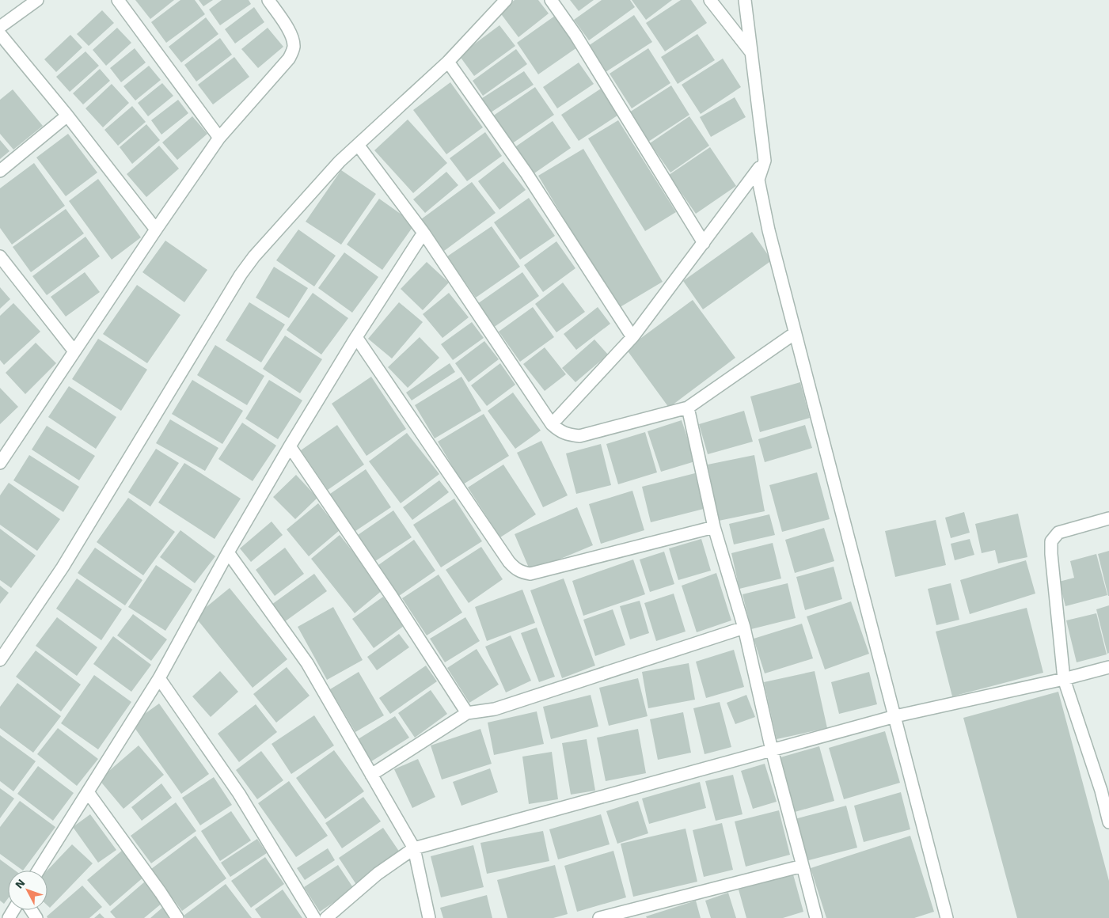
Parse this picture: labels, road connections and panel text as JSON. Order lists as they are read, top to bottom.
{
  "north": "top left"
}
